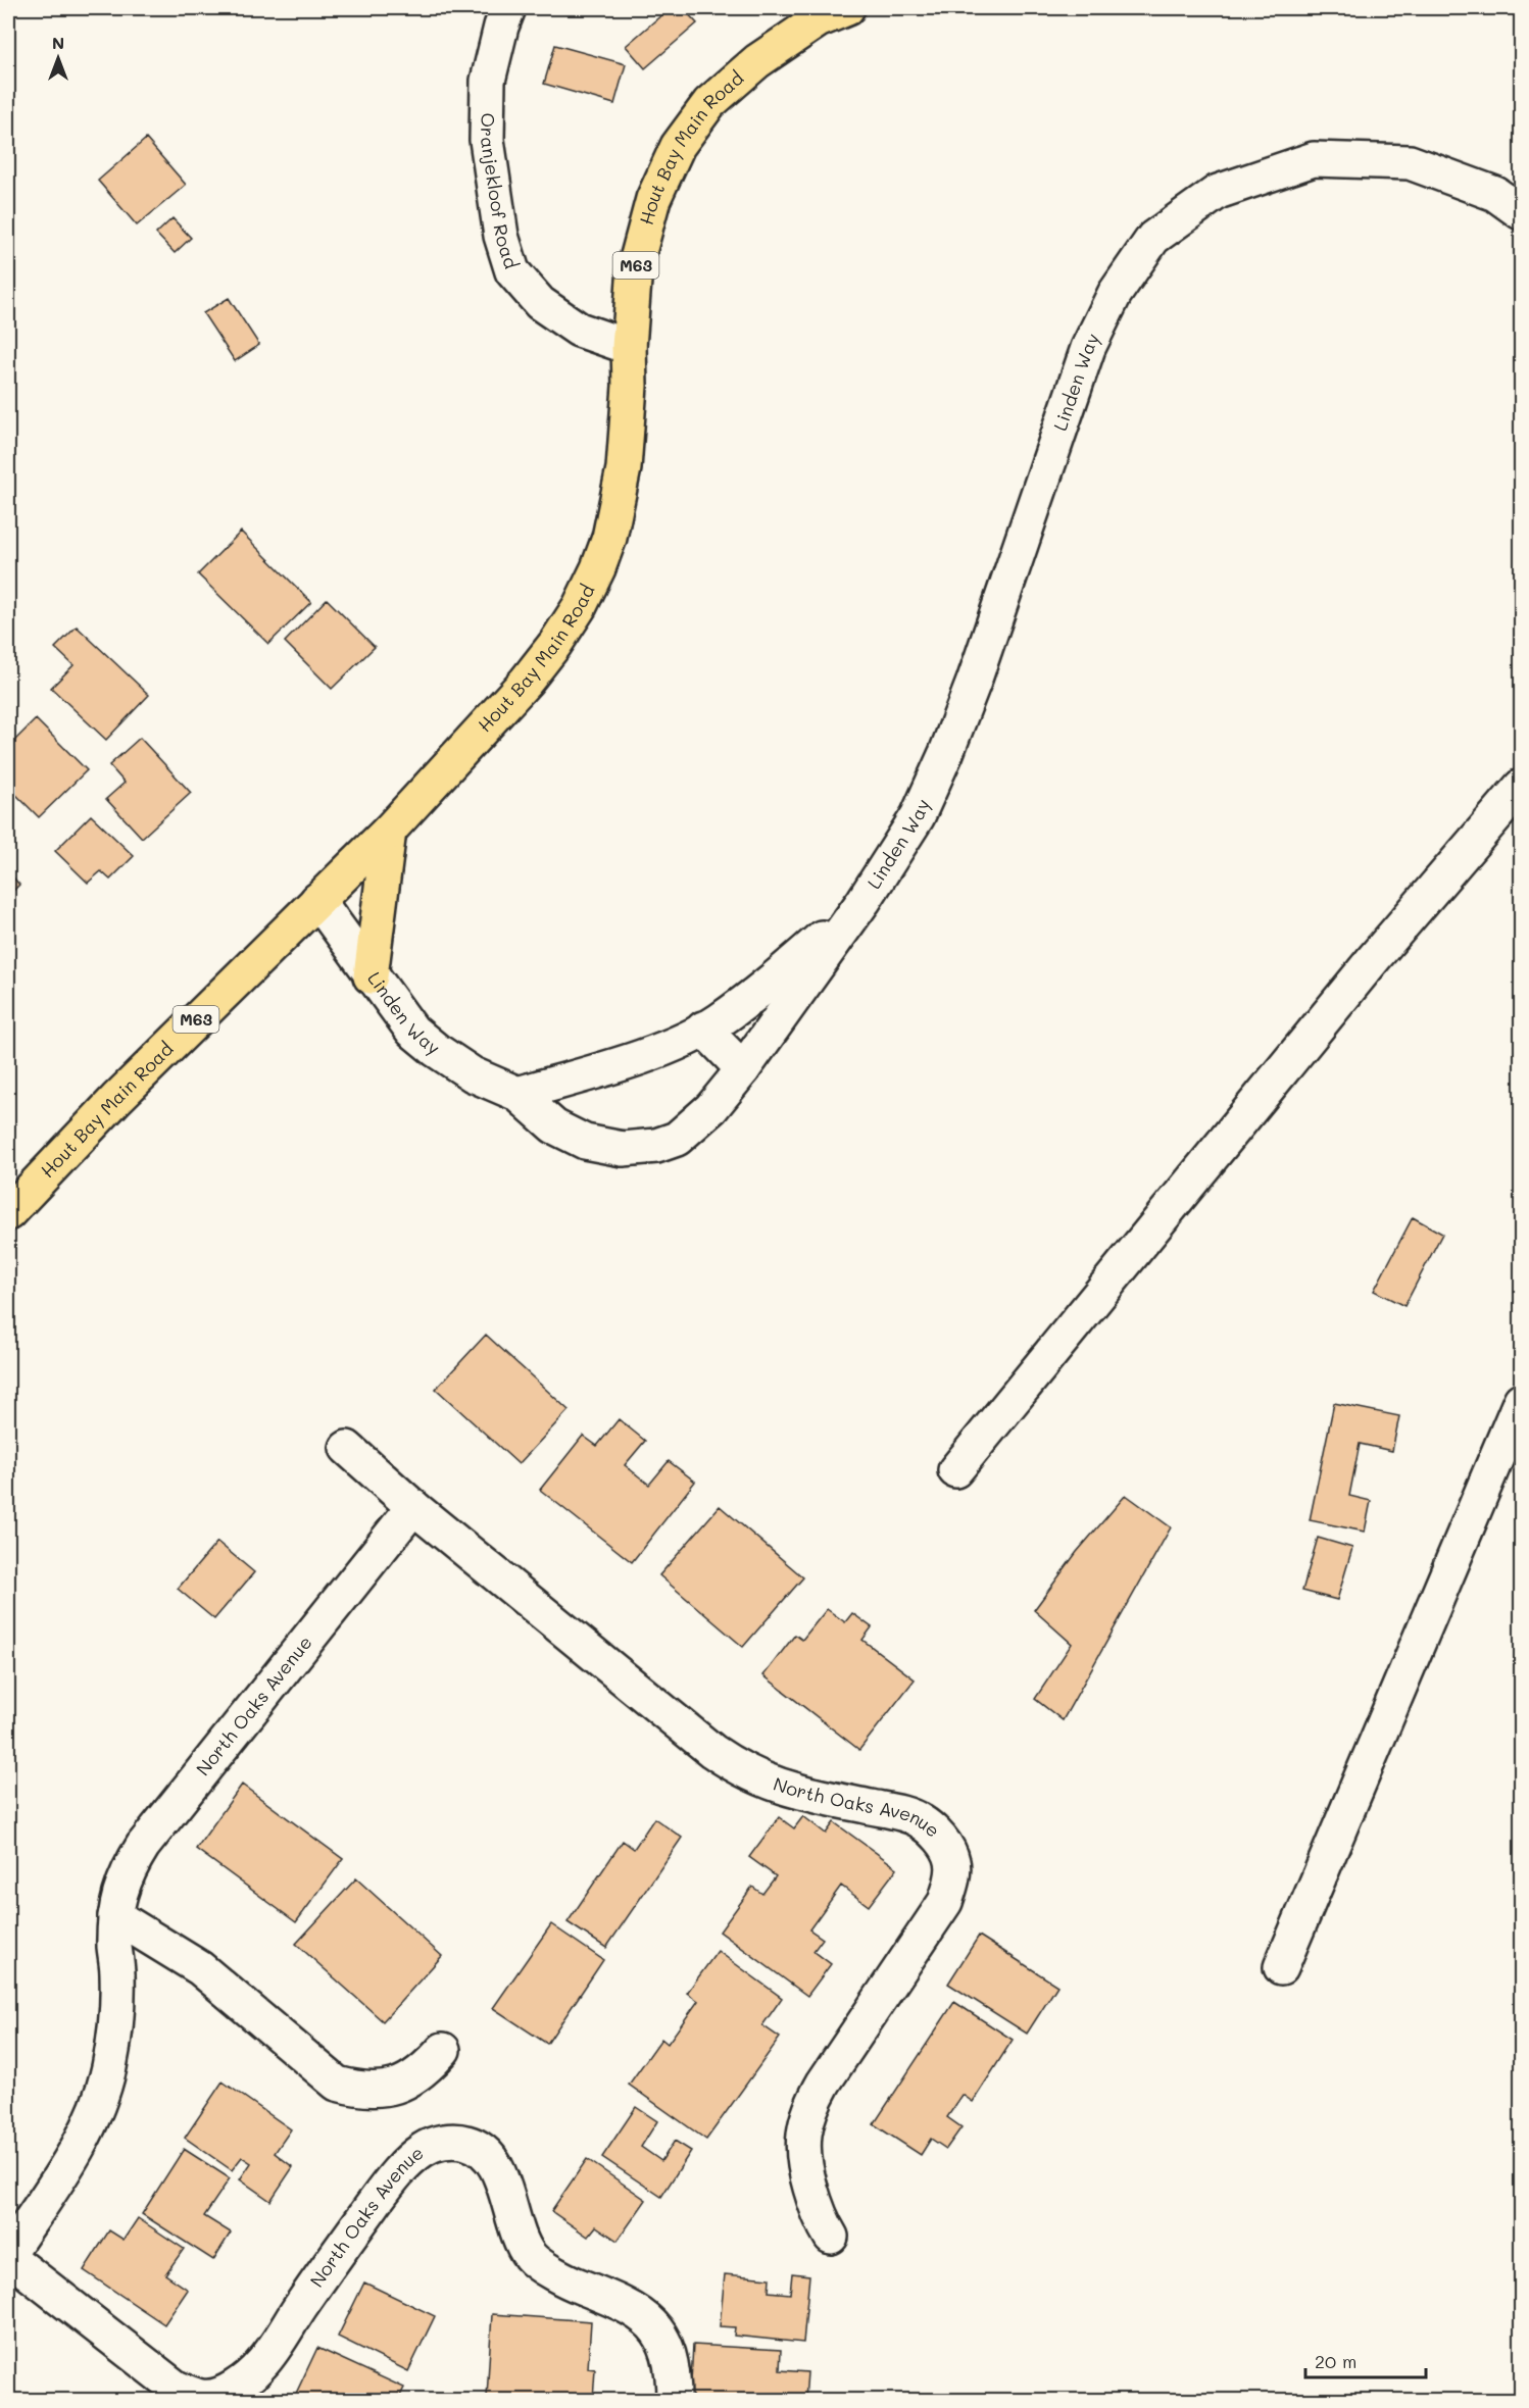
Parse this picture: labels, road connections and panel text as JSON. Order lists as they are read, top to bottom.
{
  "streets": {
    "main road": ["Hout Bay Main Road", "M63"],
    "street": ["Oranjekloof Road", "Linden Way", "North Oaks Avenue"]
  },
  "crossings": [
    ["Hout Bay Main Road", "Oranjekloof Road"],
    ["Hout Bay Main Road", "Linden Way"]
  ],
  "scale_bar": "20 m",
  "north": "top"
}
